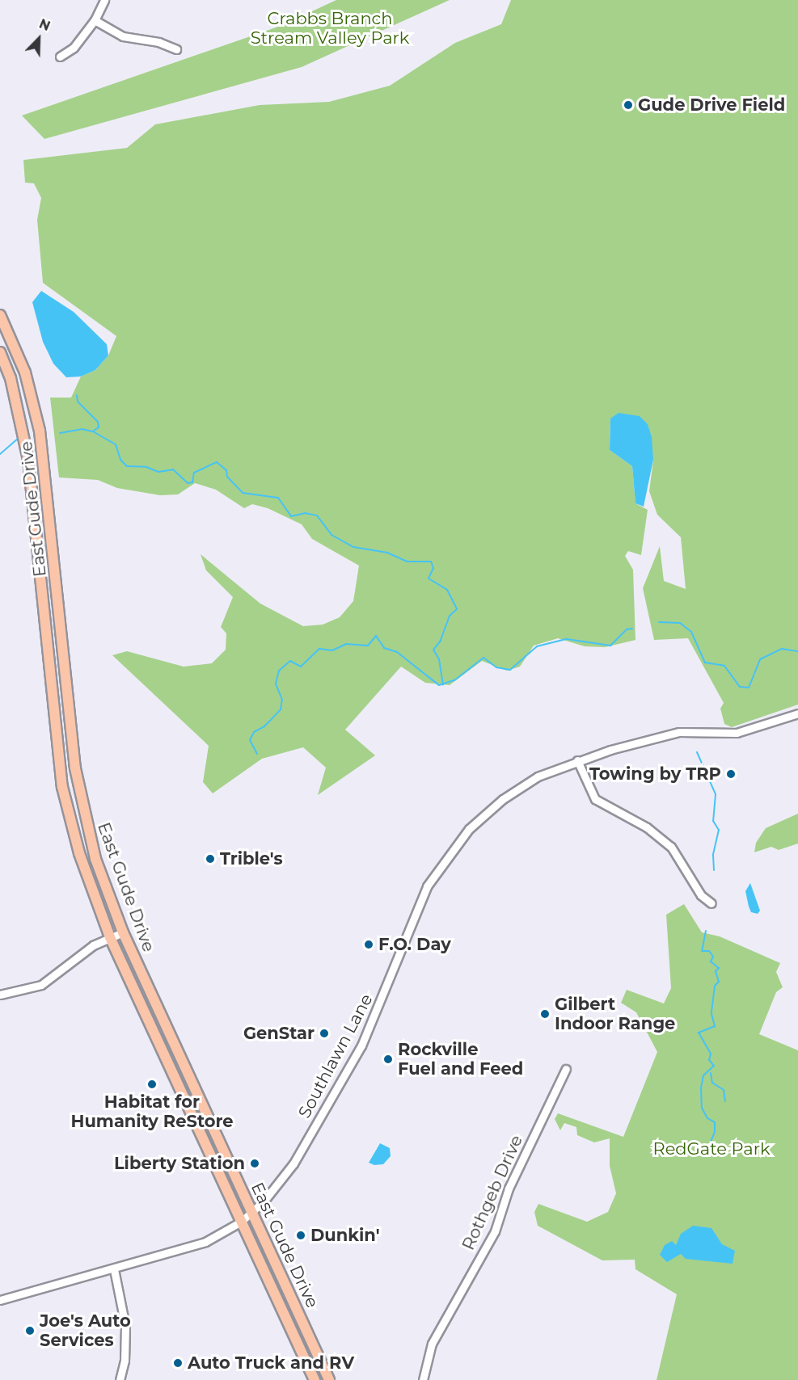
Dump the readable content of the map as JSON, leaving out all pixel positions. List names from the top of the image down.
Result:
{
  "streets": {
    "main road": ["East Gude Drive"],
    "street": ["Southlawn Lane", "Rothgeb Drive"]
  },
  "crossings": [
    ["East Gude Drive", "Southlawn Lane"]
  ],
  "parks": ["Crabbs Branch Stream Valley Park", "RedGate Park"],
  "places": [
    "Gude Drive Field",
    "Towing by TRP",
    "Trible's",
    "F.O. Day",
    "Gilbert Indoor Range",
    "GenStar",
    "Rockville Fuel and Feed",
    "Habitat for Humanity ReStore",
    "Liberty Station",
    "Dunkin'",
    "Joe's Auto Services",
    "Auto Truck and RV"
  ],
  "north": "top right"
}
